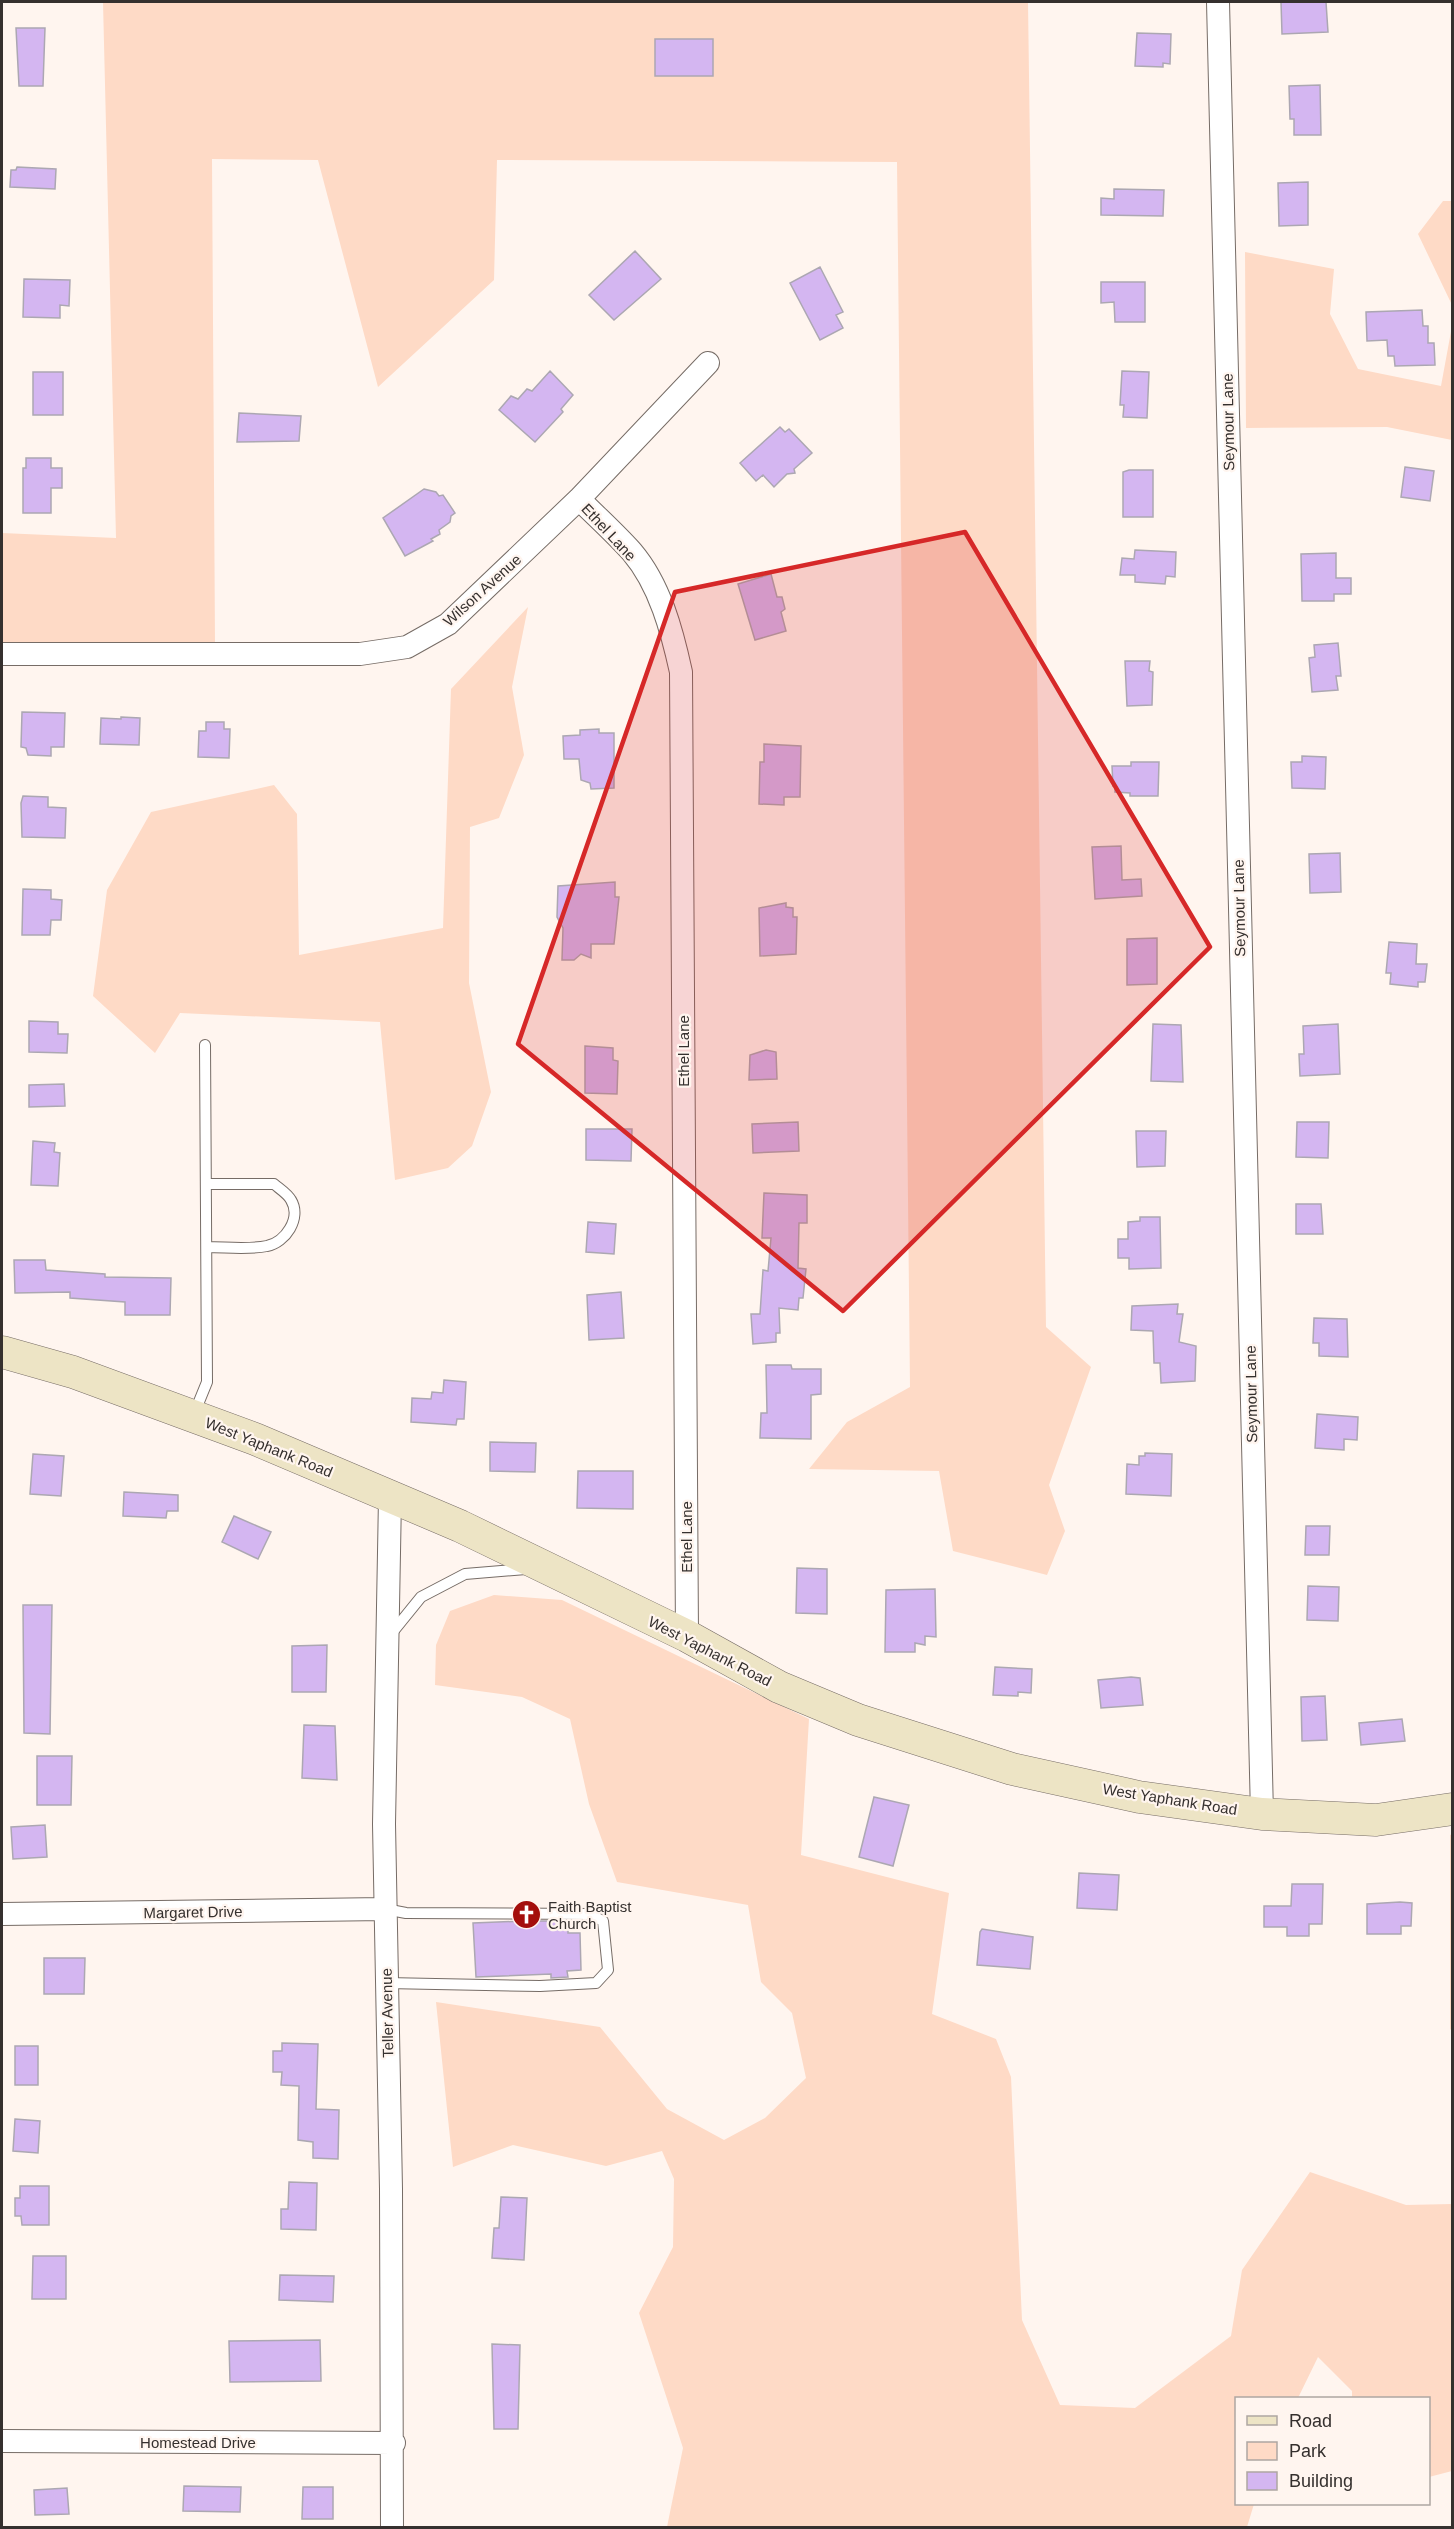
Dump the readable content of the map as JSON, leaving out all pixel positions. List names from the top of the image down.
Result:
{
  "streets": {
    "street": [
      "Seymour Lane",
      "Ethel Lane",
      "Wilson Avenue",
      "West Yaphank Road",
      "Margaret Drive",
      "Teller Avenue",
      "Homestead Drive"
    ]
  },
  "crossings": [
    ["Seymour Lane", "West Yaphank Road"],
    ["Ethel Lane", "Wilson Avenue"],
    ["Ethel Lane", "West Yaphank Road"],
    ["West Yaphank Road", "Teller Avenue"],
    ["Margaret Drive", "Teller Avenue"],
    ["Teller Avenue", "Homestead Drive"]
  ],
  "places": {
    "church": ["Faith Baptist Church"]
  },
  "legend": ["Road", "Park", "Building"]
}
